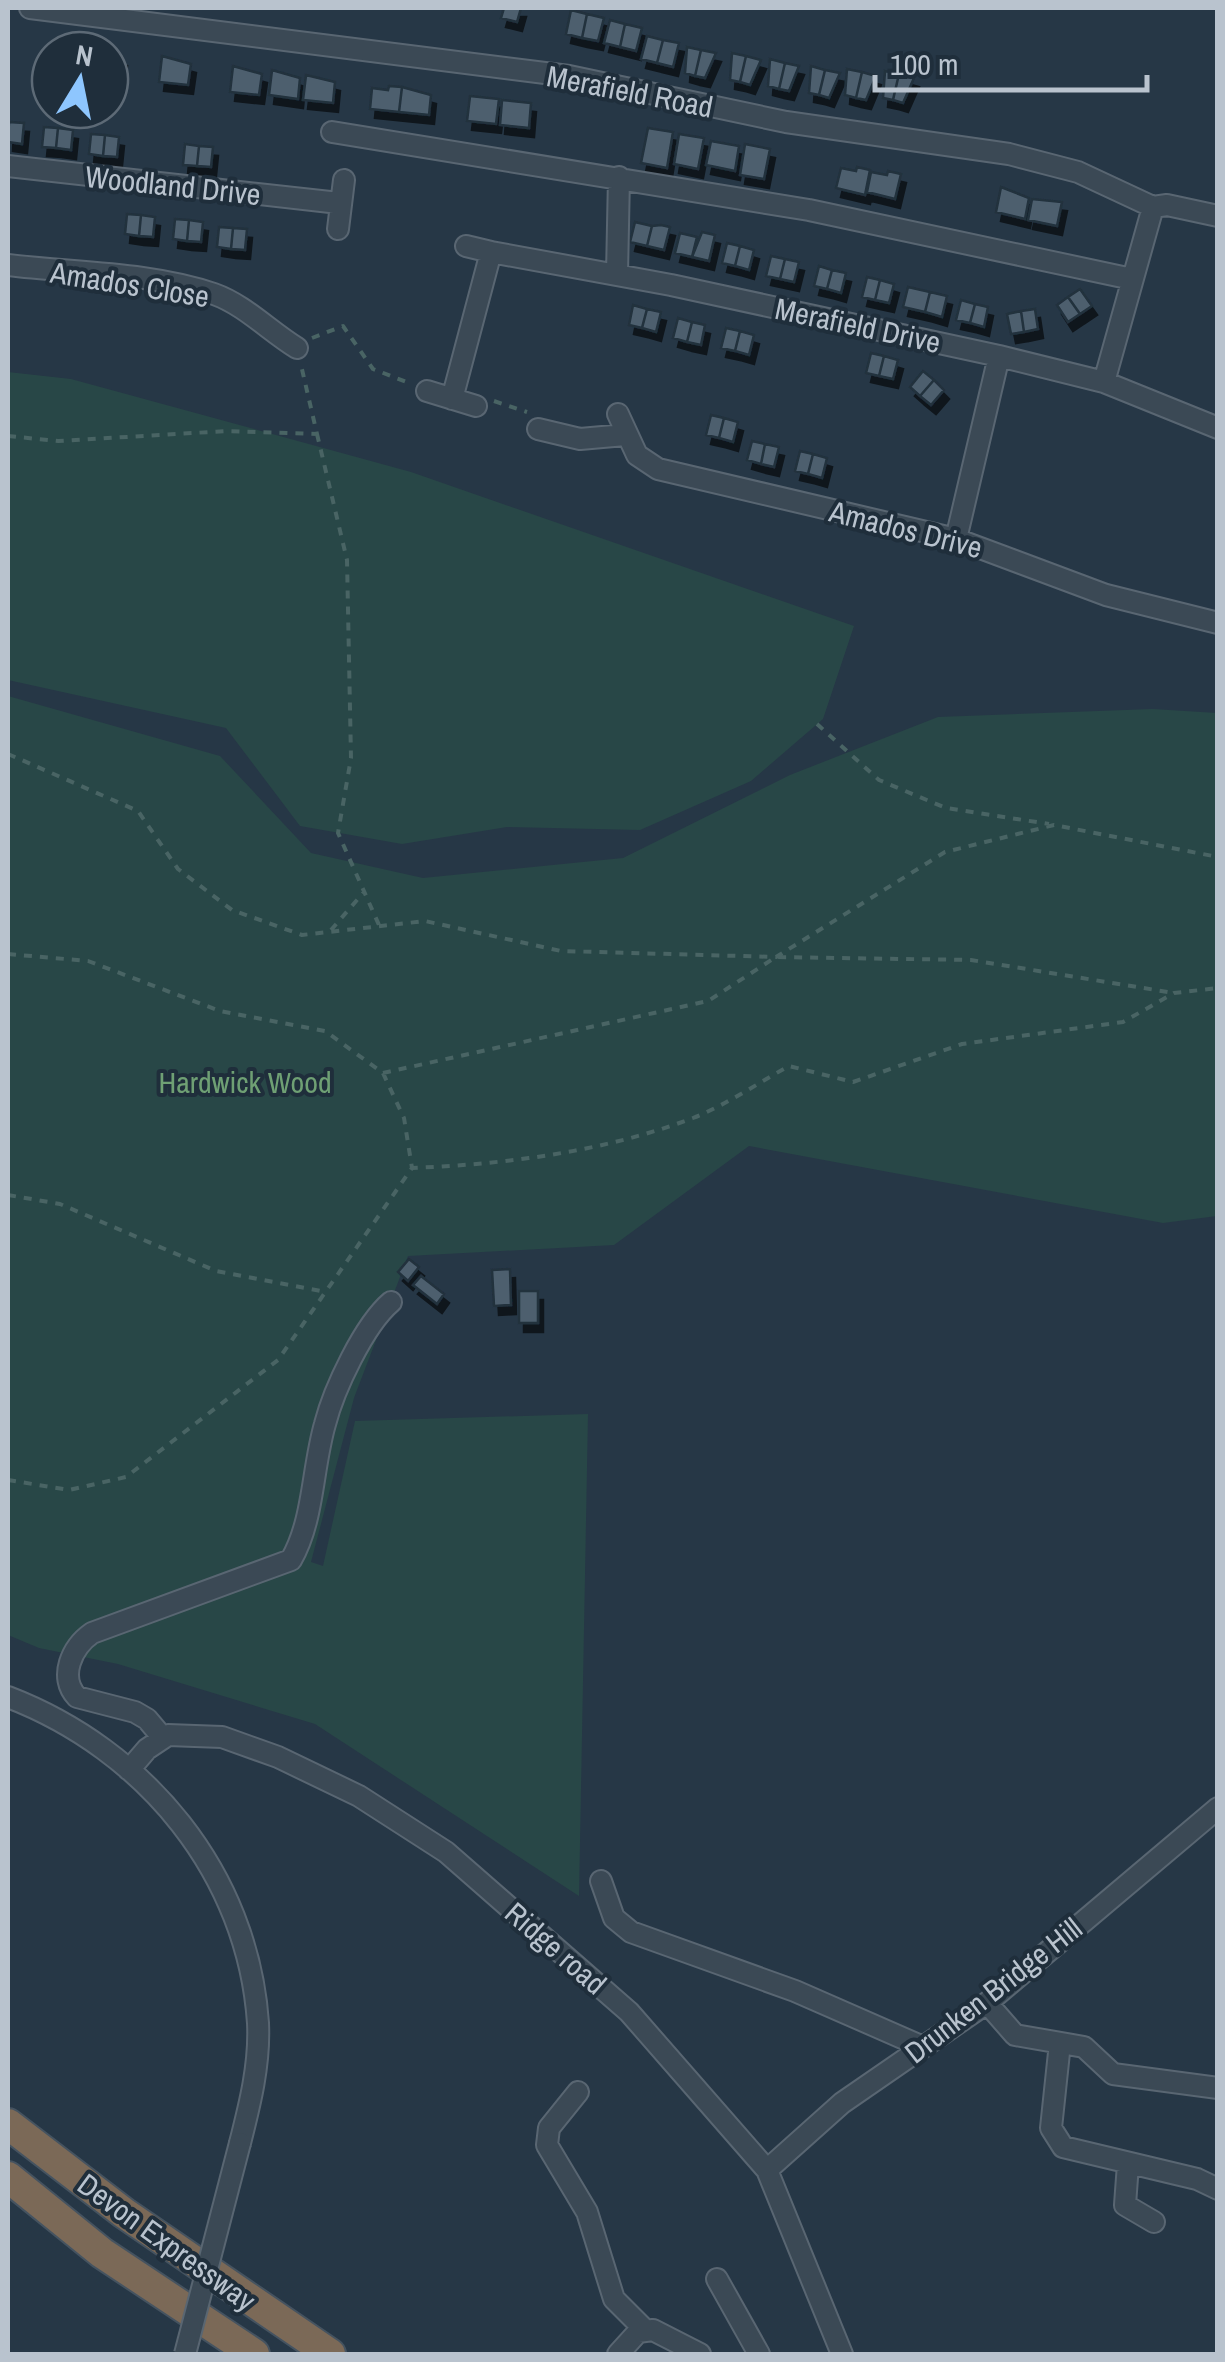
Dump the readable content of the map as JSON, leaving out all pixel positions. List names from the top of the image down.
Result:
{
  "streets": {
    "highway": ["Devon Expressway"],
    "street": [
      "Merafield Road",
      "Woodland Drive",
      "Amados Close",
      "Merafield Drive",
      "Amados Drive",
      "Ridge road",
      "Drunken Bridge Hill"
    ]
  },
  "crossings": [
    ["Ridge road", "Drunken Bridge Hill"]
  ],
  "parks": ["Hardwick Wood"],
  "scale_bar": "100 m",
  "north": "top"
}
